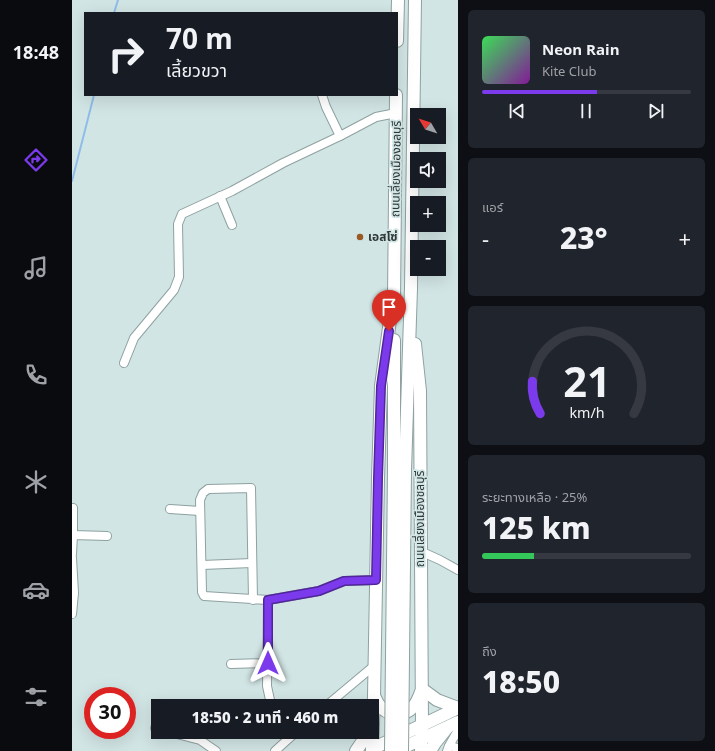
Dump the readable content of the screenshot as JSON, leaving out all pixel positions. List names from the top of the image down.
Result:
{
  "streets": {
    "highway": ["ถนนเลี่ยงเมืองชลบุรี"]
  },
  "places": ["เอสโซ่"],
  "north": "top left",
  "page": {
    "tabs": "18:48",
    "turn": ["70 m", "เลี้ยวขวา"],
    "song": ["Neon Rain", "Kite Club"],
    "map_buttons": ["+", "−"],
    "tile": [
      "แอร์",
      ["ระยะทางเหลือ · 25%", "125 km"],
      ["ถึง", "18:50"]
    ],
    "heat": ["−", "23°", "+"],
    "limit": "30",
    "trip": "18:50 · 2 นาที · 460 m",
    "gauge": ["21", "km/h"]
  }
}
